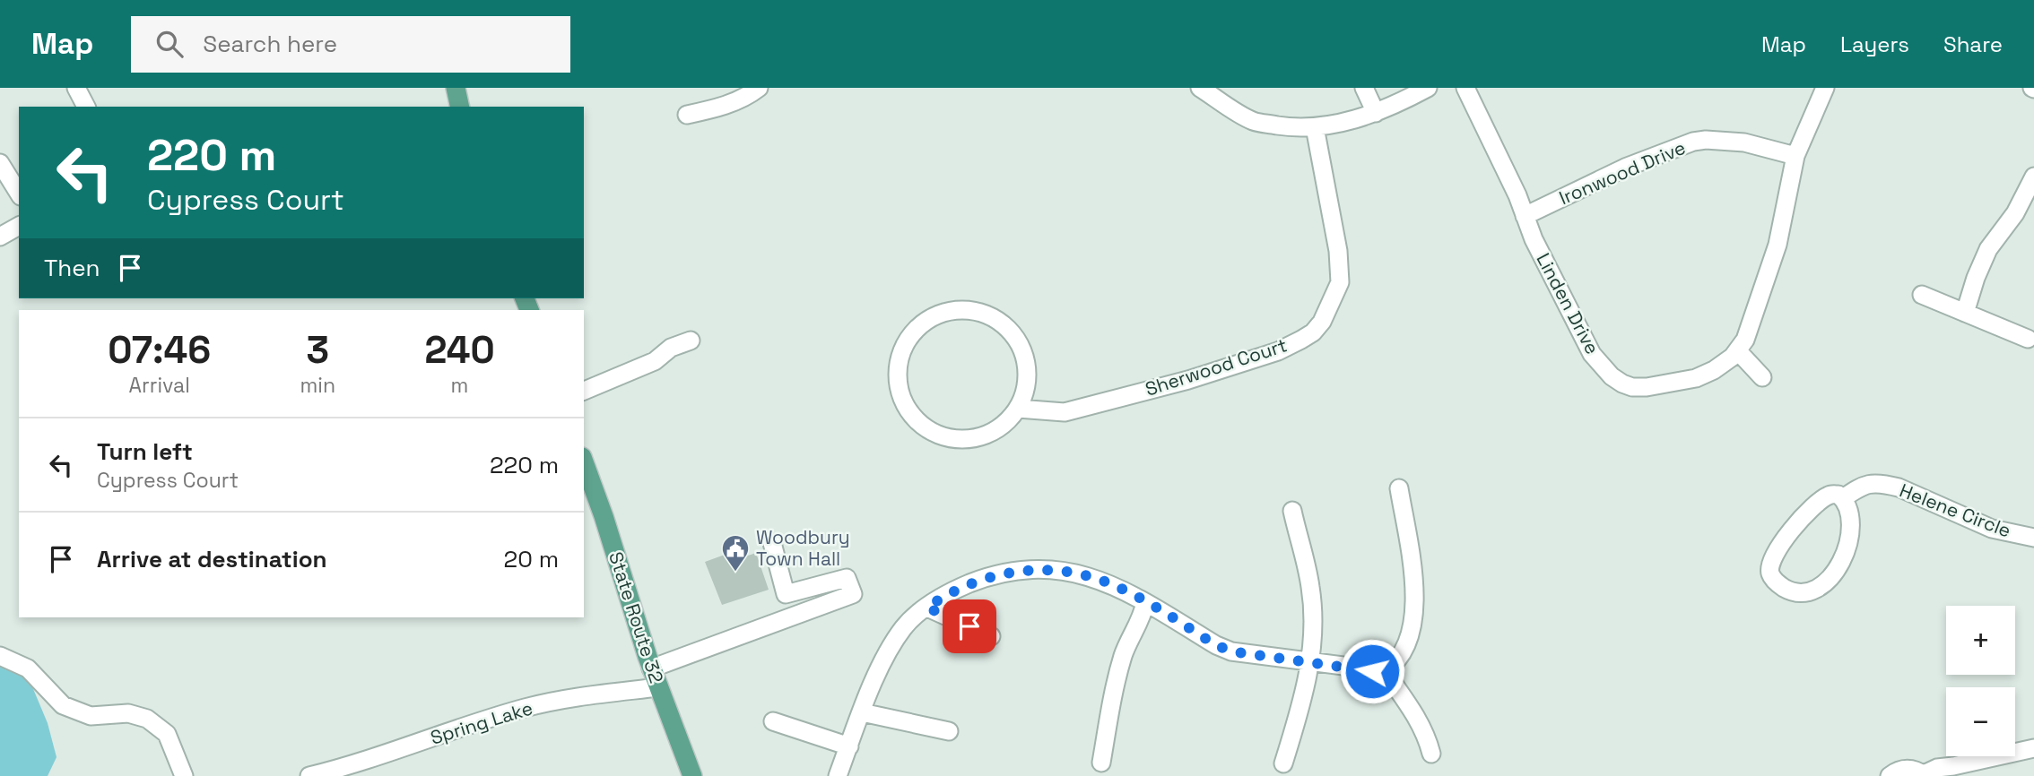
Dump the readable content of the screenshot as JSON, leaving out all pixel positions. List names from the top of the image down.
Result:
{
  "streets": {
    "main road": ["State Route 32"],
    "street": [
      "Ironwood Drive",
      "Linden Drive",
      "Sherwood Court",
      "Helene Circle",
      "Spring Lake"
    ]
  },
  "crossings": [
    ["Ironwood Drive", "Linden Drive"],
    ["State Route 32", "Spring Lake"]
  ],
  "places": {
    "public building": ["Woodbury Town Hall"]
  },
  "page": {
    "header": "Map",
    "search": "Search here",
    "nav": ["Map", "Layers", "Share"],
    "turn": ["220 m", "Cypress Court"],
    "then": "Then",
    "eta": [
      "07:46",
      "Arrival",
      "3",
      "min",
      "240",
      "m"
    ],
    "list": [
      {
        "name": "Turn left",
        "note": "Cypress Court",
        "value": "220 m"
      },
      {
        "name": "Arrive at destination",
        "value": "20 m"
      }
    ],
    "map_buttons": ["+", "−"]
  }
}
